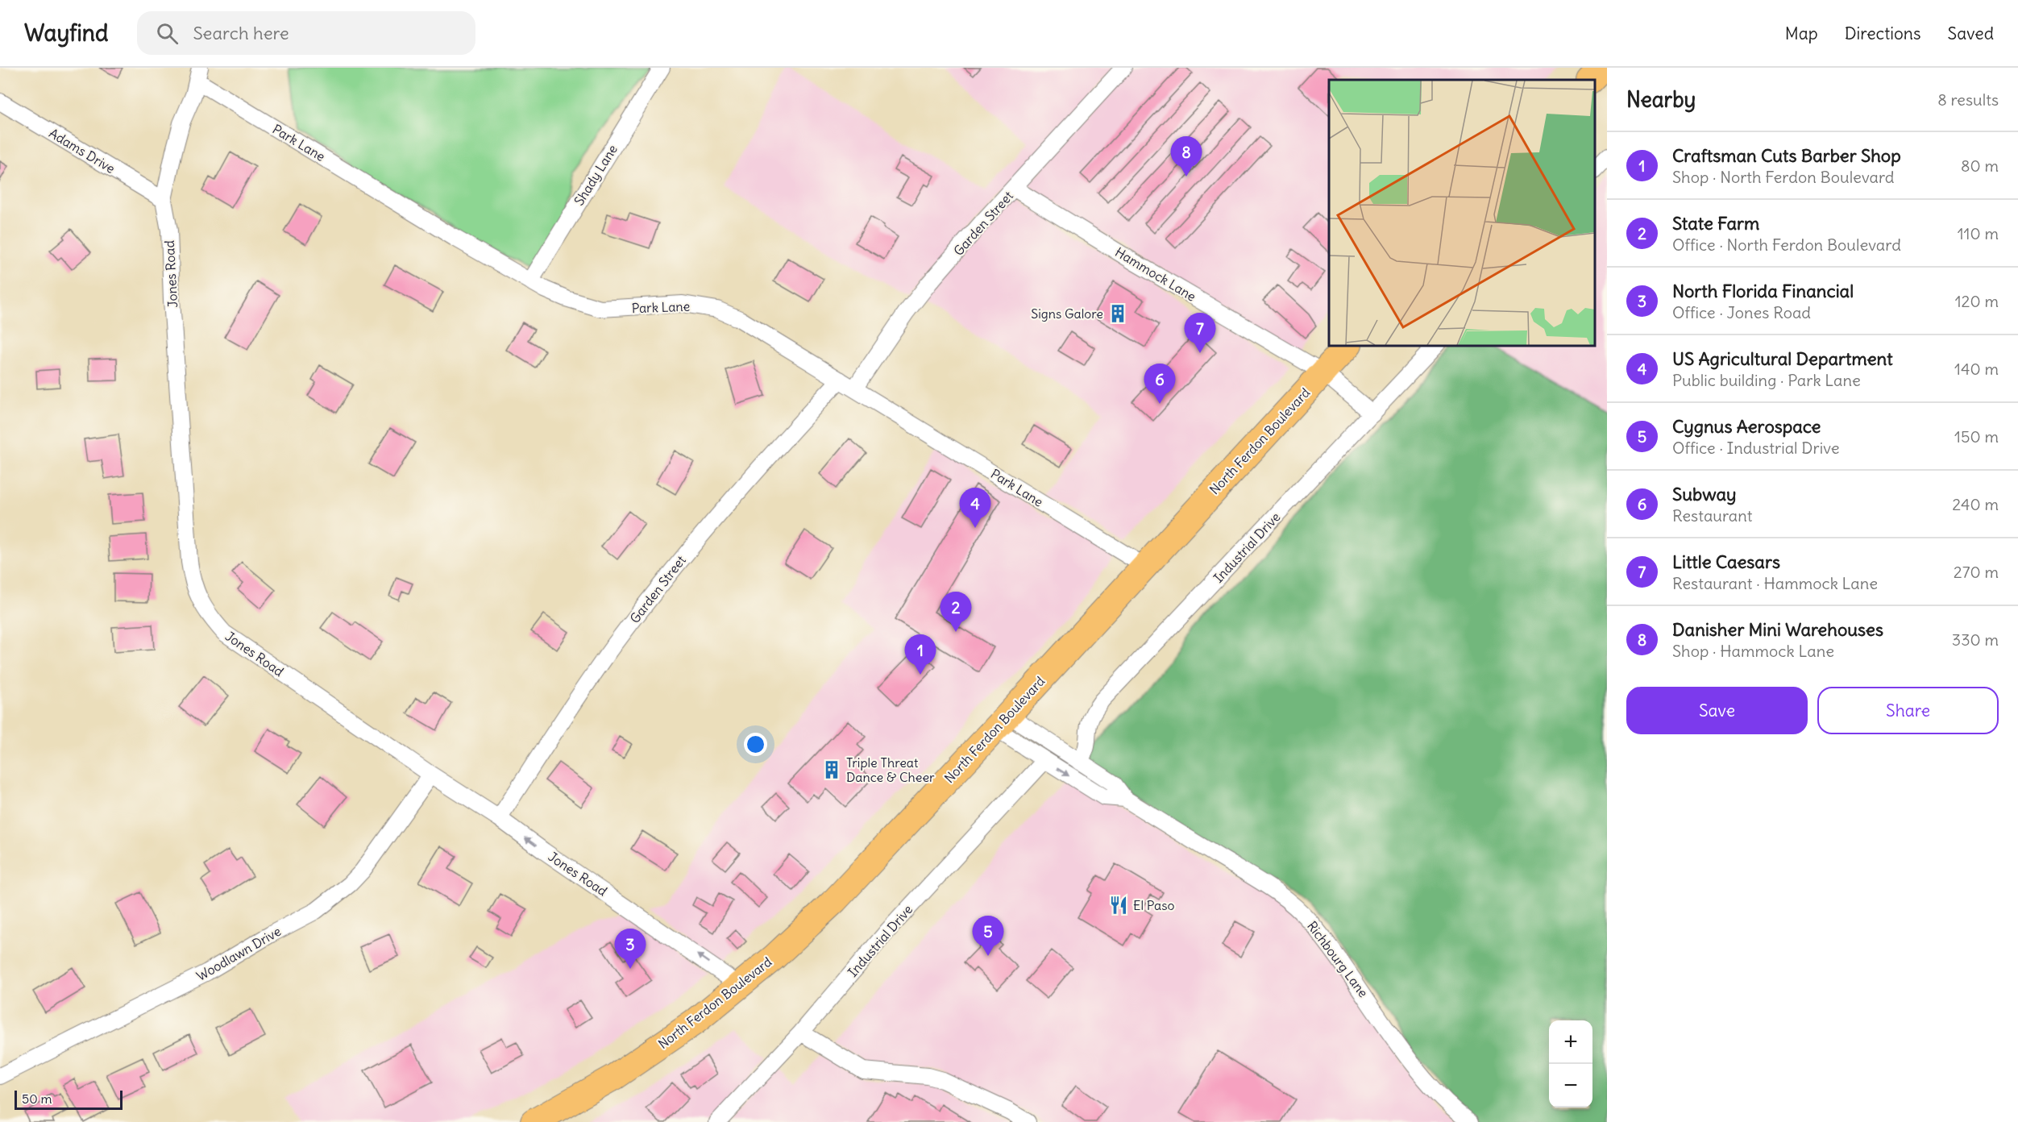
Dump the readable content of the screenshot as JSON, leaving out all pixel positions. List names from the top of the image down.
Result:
{
  "streets": {
    "main road": ["North Ferdon Boulevard"],
    "street": [
      "Park Lane",
      "Adams Drive",
      "Shady Lane",
      "Garden Street",
      "Jones Road",
      "Hammock Lane",
      "Industrial Drive",
      "Woodlawn Drive",
      "Richbourg Lane"
    ]
  },
  "crossings": [
    ["Park Lane", "Shady Lane"],
    ["Park Lane", "Garden Street"],
    ["Park Lane", "Jones Road"],
    ["Park Lane", "North Ferdon Boulevard"],
    ["Adams Drive", "Jones Road"],
    ["Garden Street", "Jones Road"],
    ["Garden Street", "Hammock Lane"],
    ["Jones Road", "North Ferdon Boulevard"],
    ["Jones Road", "Woodlawn Drive"],
    ["Hammock Lane", "North Ferdon Boulevard"],
    ["Hammock Lane", "Industrial Drive"],
    ["North Ferdon Boulevard", "Richbourg Lane"],
    ["Industrial Drive", "Richbourg Lane"]
  ],
  "places": {
    "building": ["Signs Galore", "Triple Threat Dance & Cheer"],
    "restaurant": ["El Paso"]
  },
  "scale_bar": "50 m",
  "page": {
    "header": "Wayfind",
    "search": "Search here",
    "nav": ["Map", "Directions", "Saved"],
    "heading": ["Nearby", "8 results"],
    "list": [
      {
        "mark": "1",
        "name": "Craftsman Cuts Barber Shop",
        "note": "Shop · North Ferdon Boulevard",
        "value": "80 m"
      },
      {
        "mark": "2",
        "name": "State Farm",
        "note": "Office · North Ferdon Boulevard",
        "value": "110 m"
      },
      {
        "mark": "3",
        "name": "North Florida Financial",
        "note": "Office · Jones Road",
        "value": "120 m"
      },
      {
        "mark": "4",
        "name": "US Agricultural Department",
        "note": "Public building · Park Lane",
        "value": "140 m"
      },
      {
        "mark": "5",
        "name": "Cygnus Aerospace",
        "note": "Office · Industrial Drive",
        "value": "150 m"
      },
      {
        "mark": "6",
        "name": "Subway",
        "note": "Restaurant",
        "value": "240 m"
      },
      {
        "mark": "7",
        "name": "Little Caesars",
        "note": "Restaurant · Hammock Lane",
        "value": "270 m"
      },
      {
        "mark": "8",
        "name": "Danisher Mini Warehouses",
        "note": "Shop · Hammock Lane",
        "value": "330 m"
      }
    ],
    "pins": [
      "8",
      "7",
      "6",
      "4",
      "2",
      "1",
      "5",
      "3"
    ],
    "buttons": ["Save", "Share"],
    "map_buttons": ["+", "−"],
    "scale": "50 m"
  }
}
